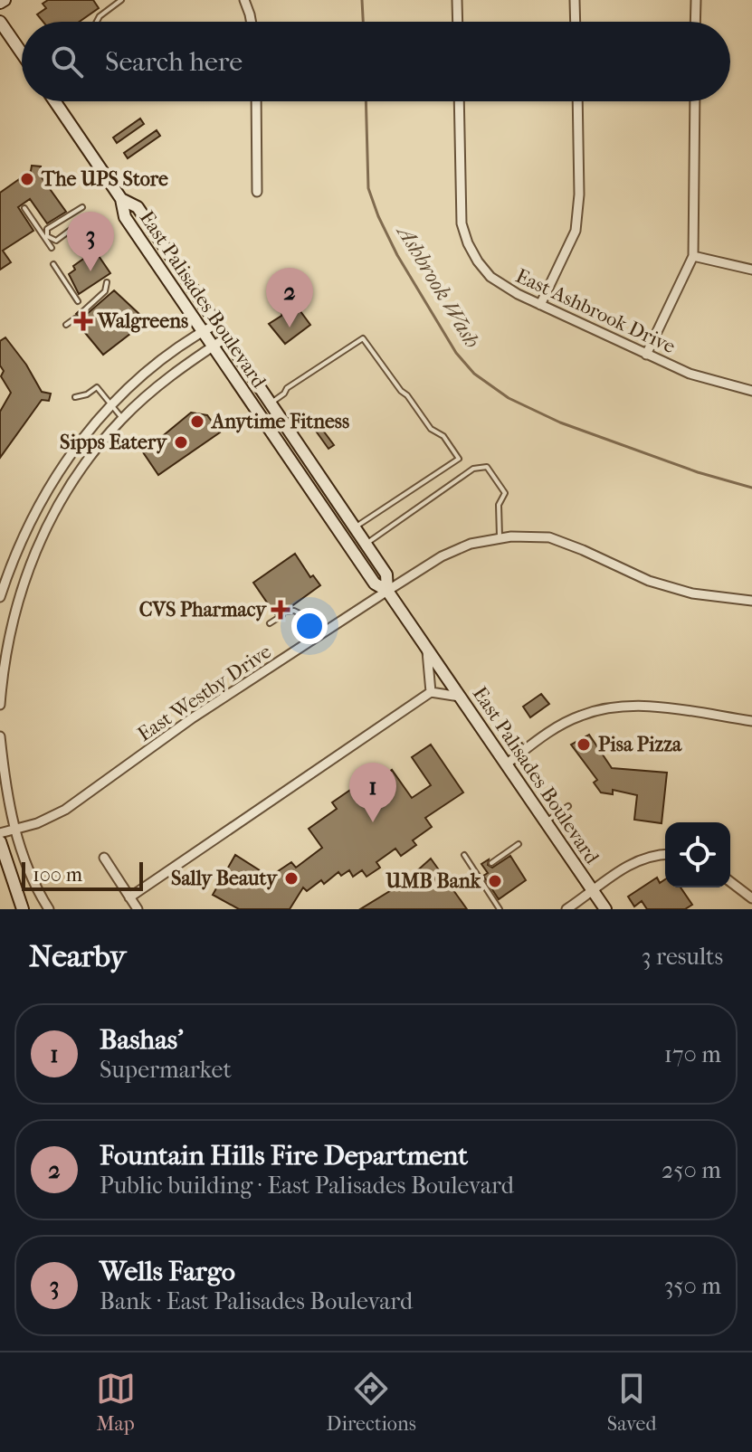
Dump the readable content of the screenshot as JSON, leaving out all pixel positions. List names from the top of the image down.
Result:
{
  "streets": {
    "street": ["East Palisades Boulevard", "East Ashbrook Drive", "East Westby Drive"]
  },
  "crossings": [
    ["East Palisades Boulevard", "East Westby Drive"]
  ],
  "water": ["Ashbrook Wash"],
  "places": {
    "other": [
      "The UPS Store",
      "Anytime Fitness",
      "Sipps Eatery",
      "Pisa Pizza",
      "Sally Beauty",
      "UMB Bank"
    ],
    "health": ["Walgreens", "CVS Pharmacy"]
  },
  "scale_bar": "100 m",
  "page": {
    "search": "Search here",
    "pins": ["3", "2", "1"],
    "scale": "100 m",
    "heading": ["Nearby", "3 results"],
    "list": [
      {
        "mark": "1",
        "name": "Bashas'",
        "note": "Supermarket",
        "value": "170 m"
      },
      {
        "mark": "2",
        "name": "Fountain Hills Fire Department",
        "note": "Public building · East Palisades Boulevard",
        "value": "250 m"
      },
      {
        "mark": "3",
        "name": "Wells Fargo",
        "note": "Bank · East Palisades Boulevard",
        "value": "350 m"
      }
    ],
    "nav": ["Map", "Directions", "Saved"]
  }
}
